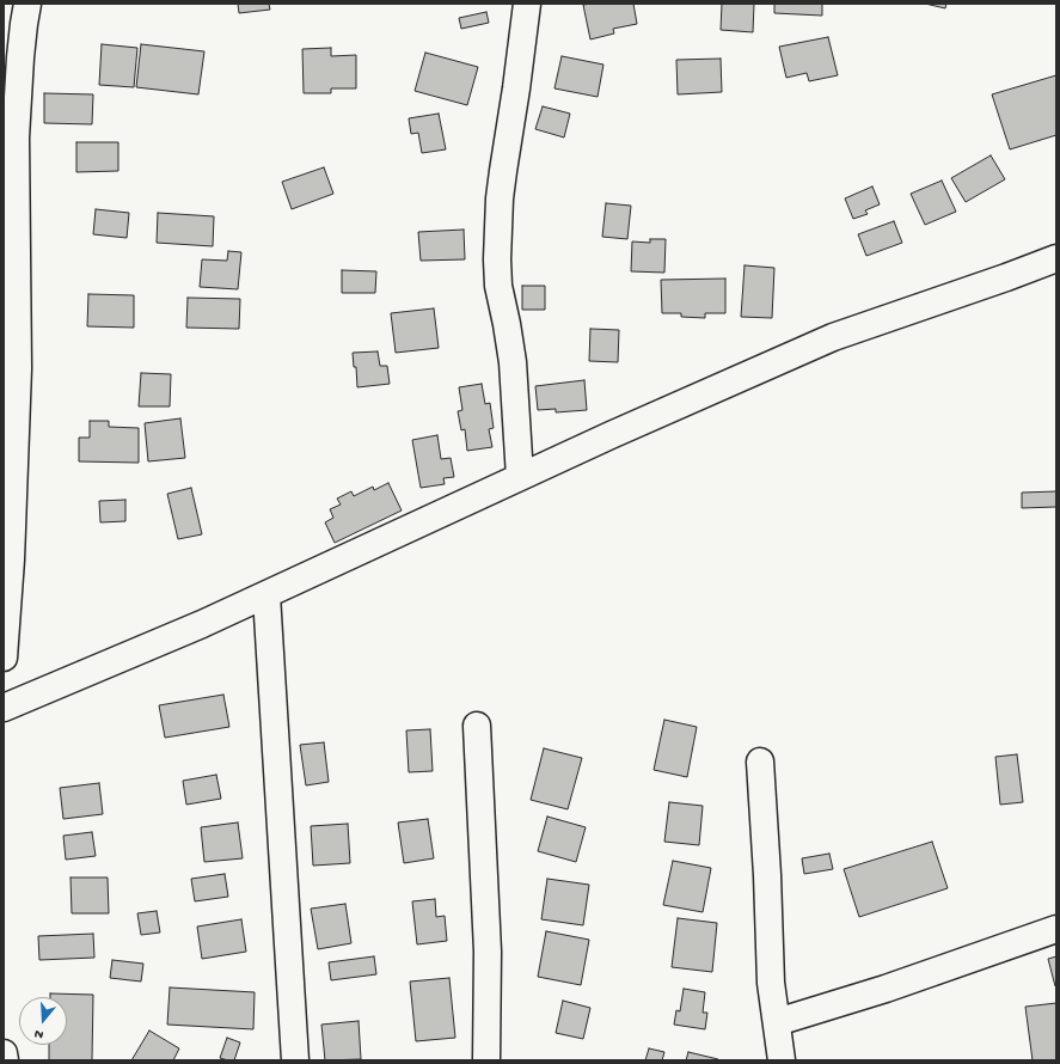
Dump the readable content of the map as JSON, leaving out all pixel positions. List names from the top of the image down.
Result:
{
  "north": "bottom"
}
